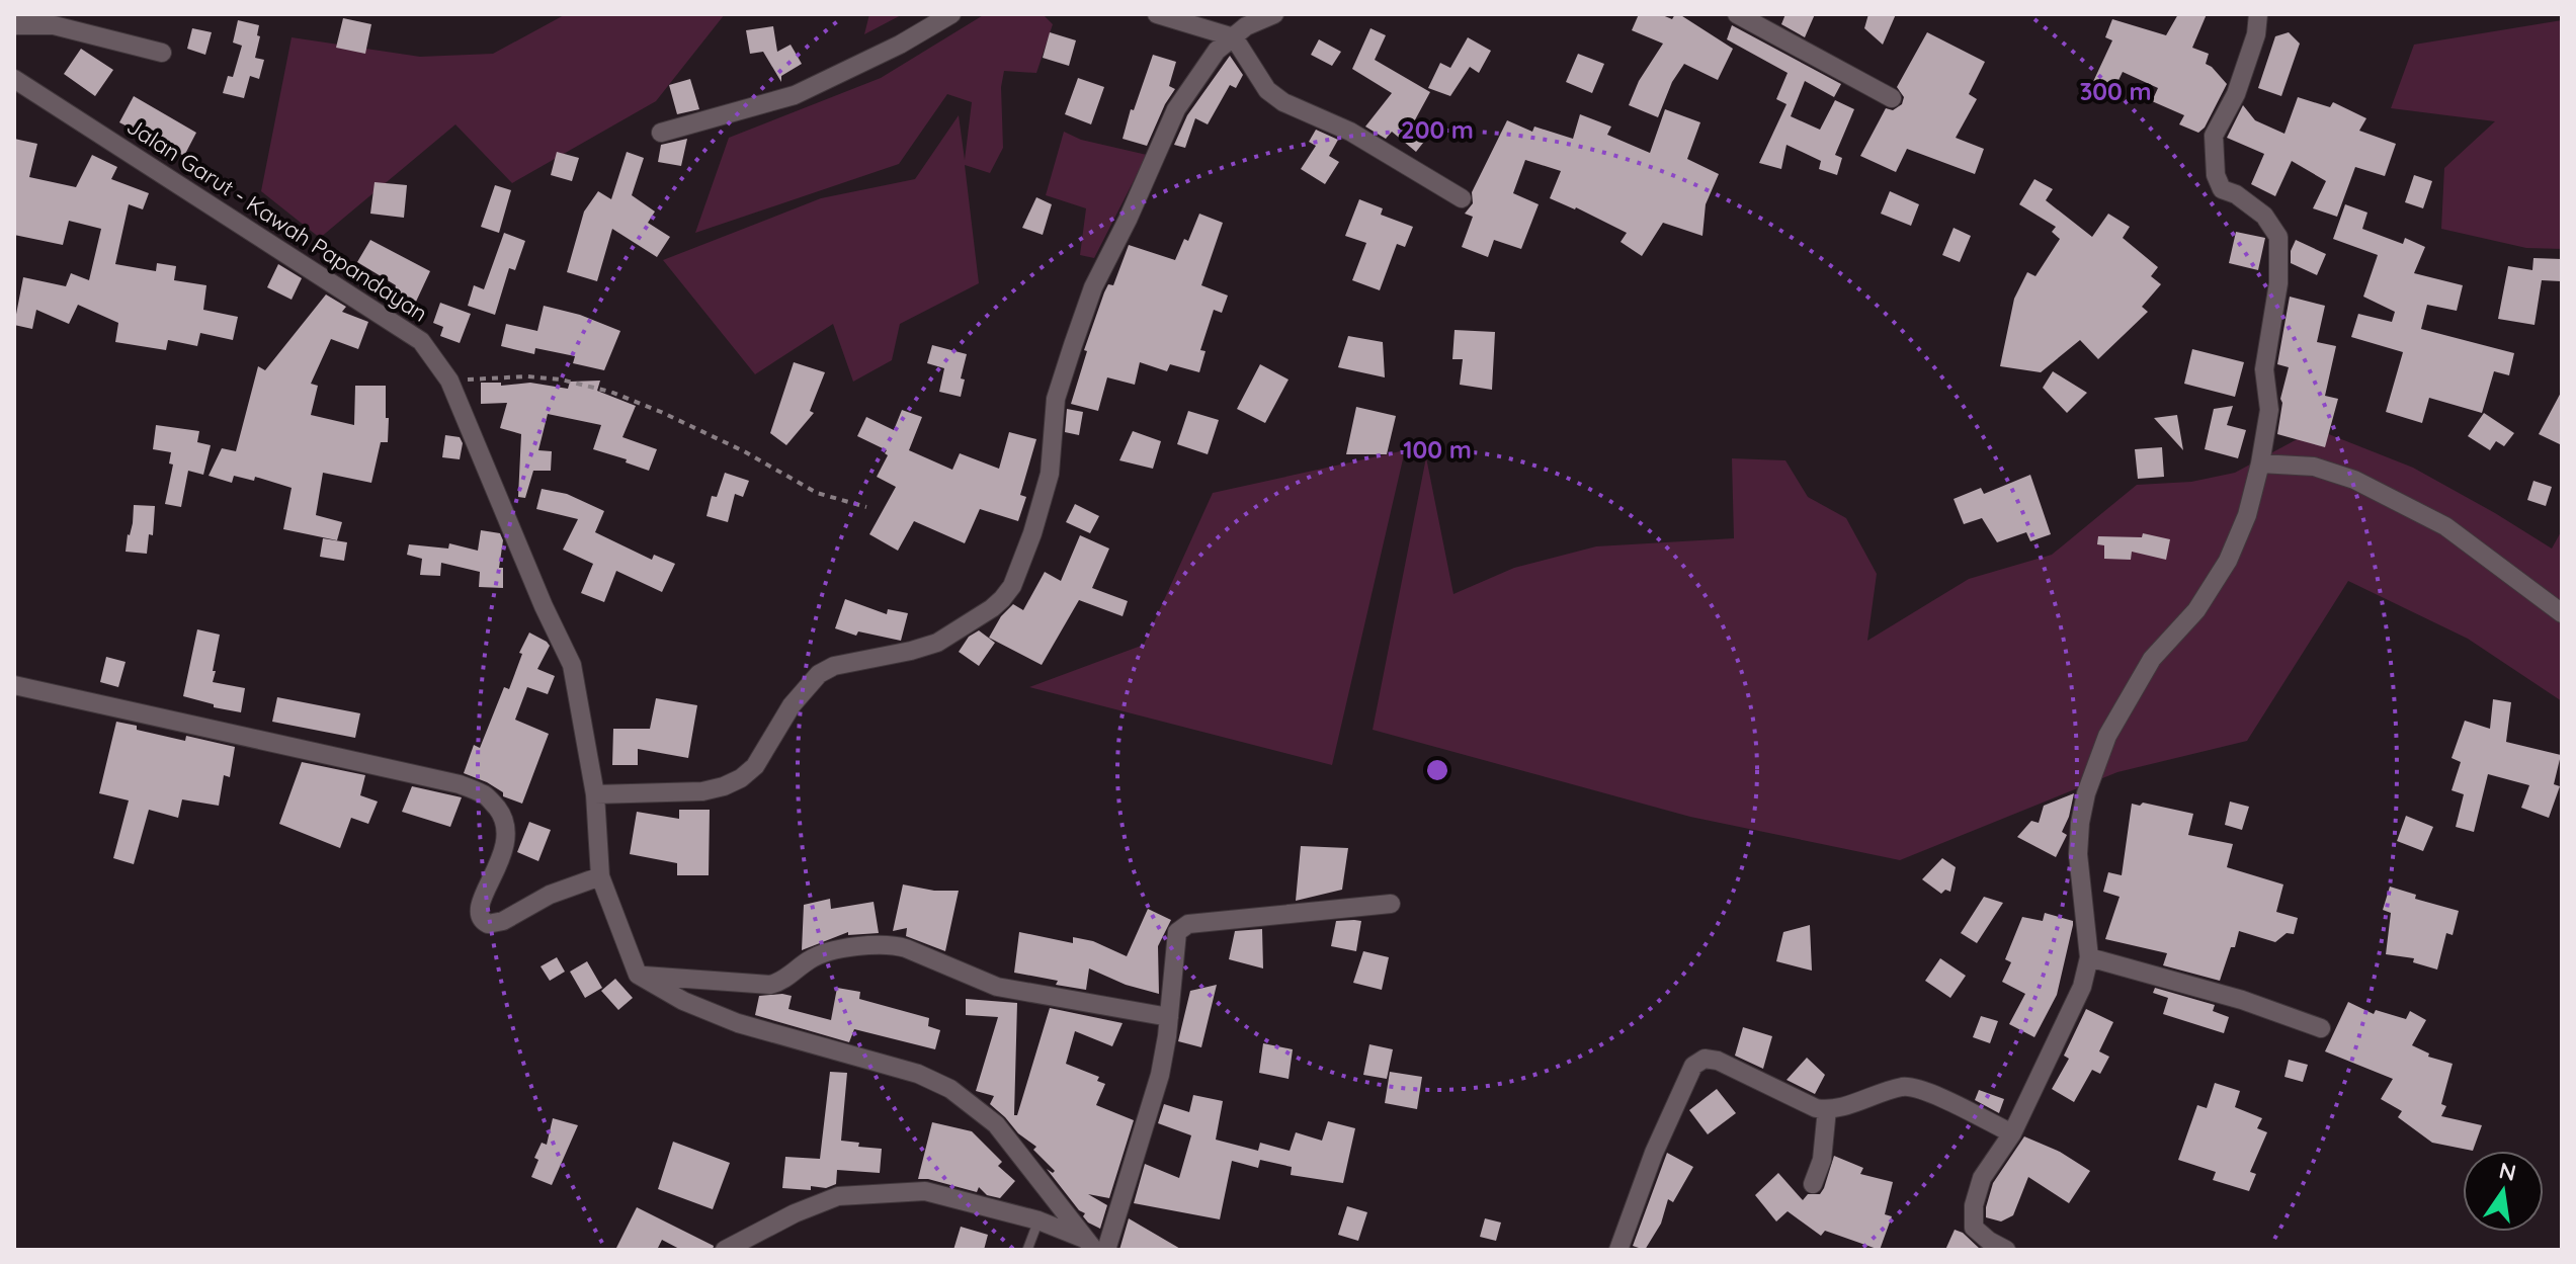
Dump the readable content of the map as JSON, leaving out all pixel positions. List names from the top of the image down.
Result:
{
  "streets": {
    "street": ["Jalan Garut - Kawah Papandayan"]
  },
  "north": "top",
  "rings": ["300 m", "200 m", "100 m"]
}
